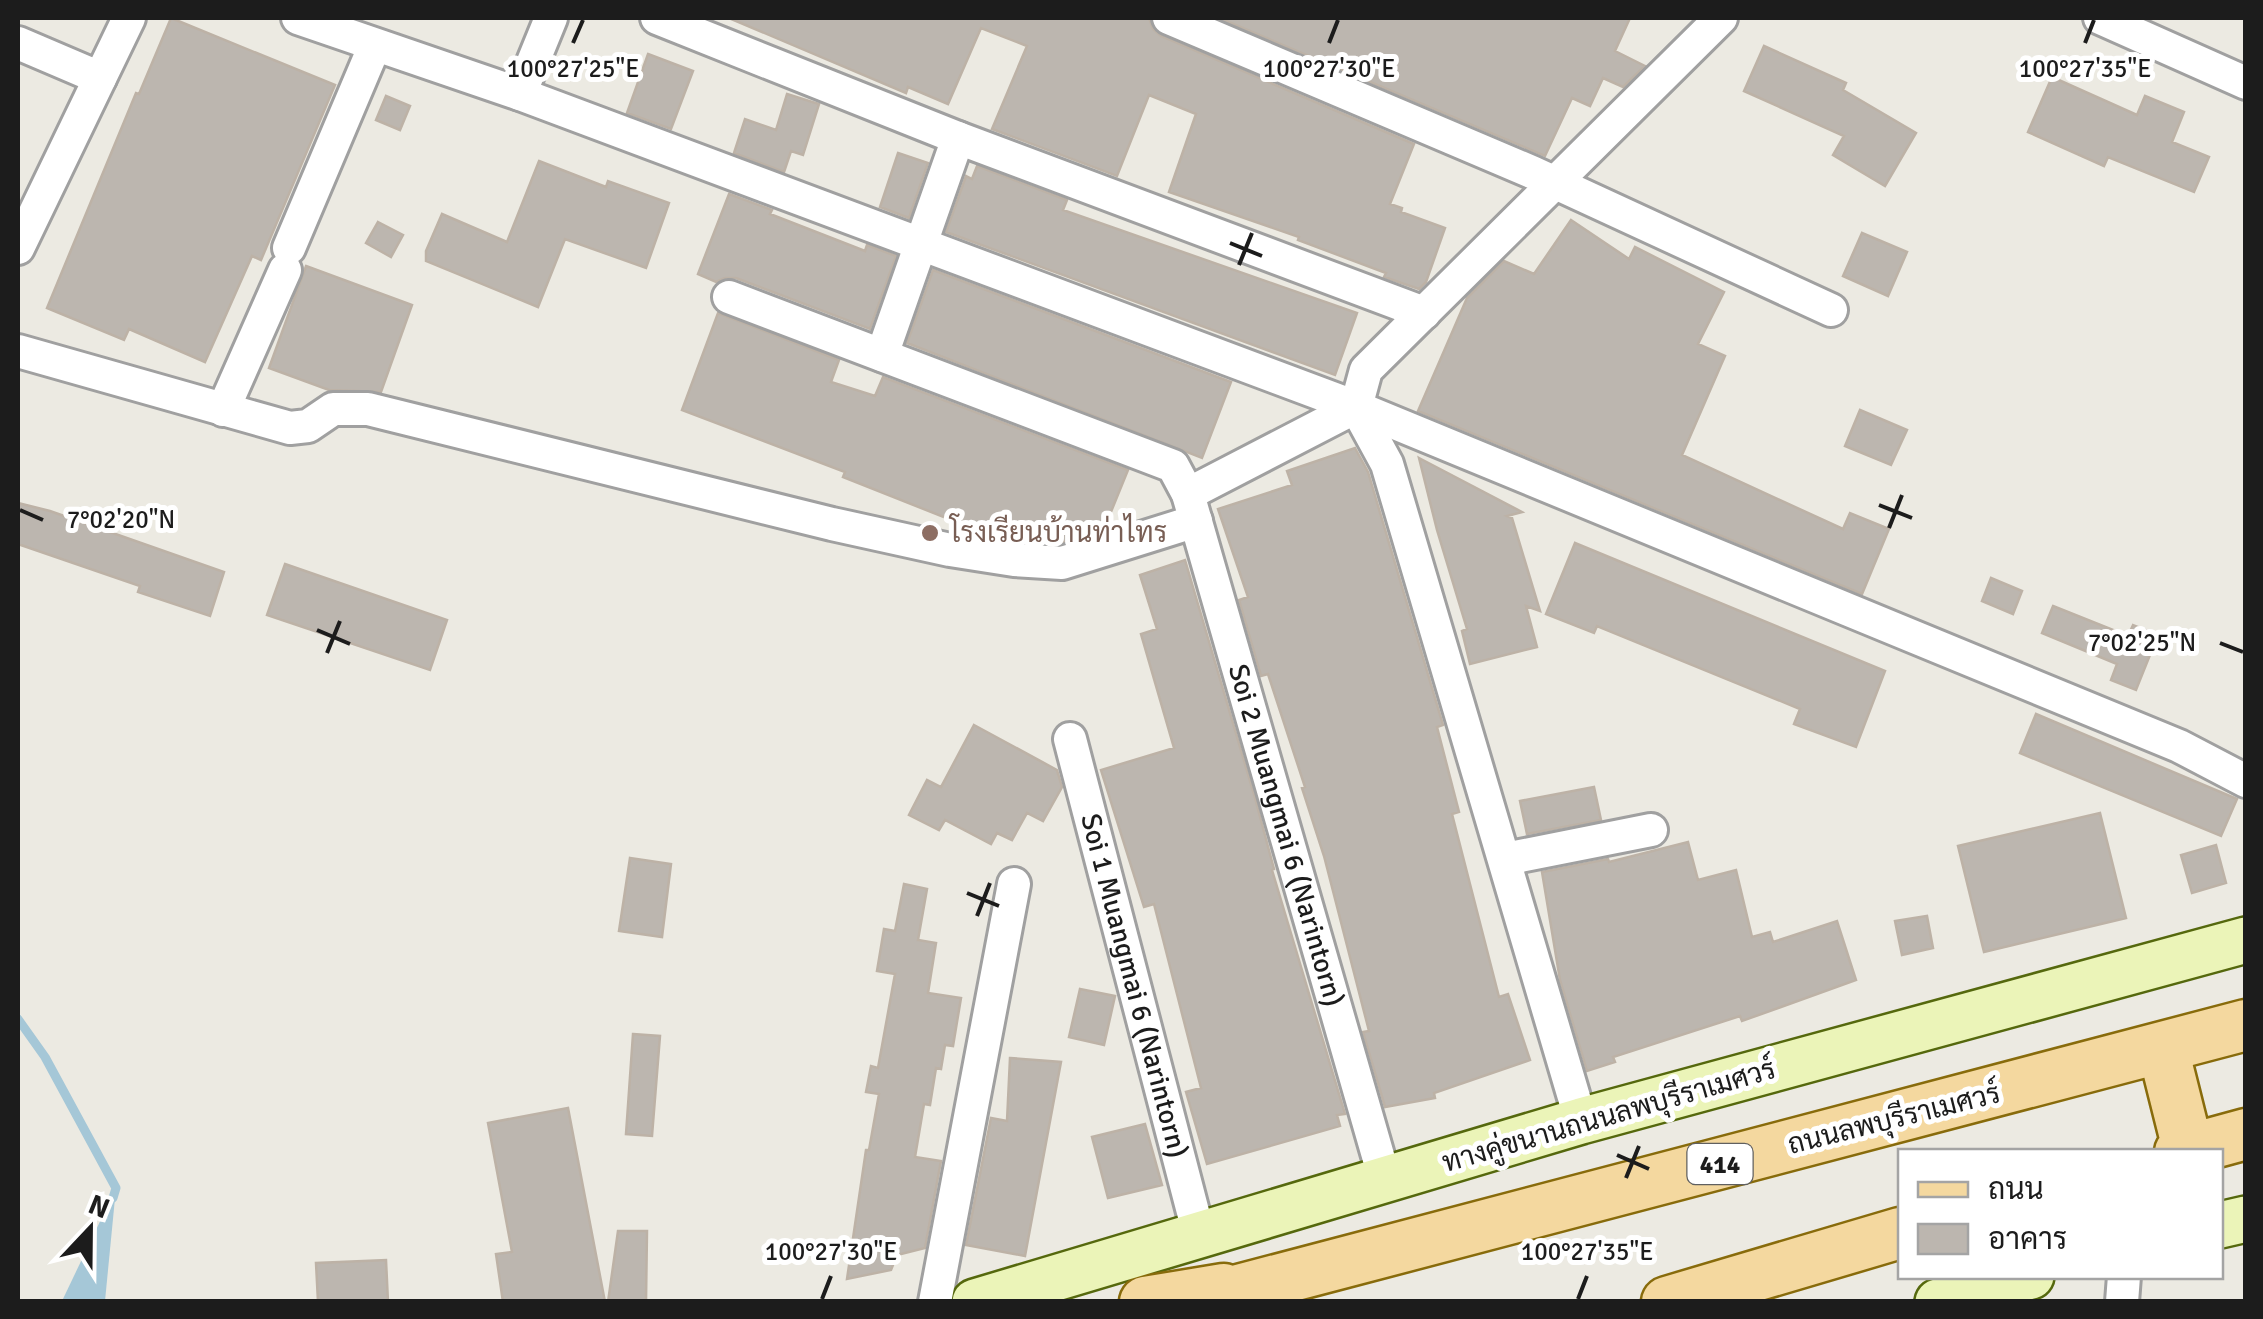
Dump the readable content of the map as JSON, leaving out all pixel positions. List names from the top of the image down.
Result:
{
  "streets": {
    "main road": ["ทางคู่ขนานถนนลพบุรีราเมศวร์", "ถนนลพบุรีราเมศวร์", "414"],
    "street": ["Soi 2 Muangmai 6 (Narintorn)", "Soi 1 Muangmai 6 (Narintorn)"]
  },
  "crossings": [
    ["Soi 2 Muangmai 6 (Narintorn)", "ทางคู่ขนานถนนลพบุรีราเมศวร์"],
    ["Soi 1 Muangmai 6 (Narintorn)", "ทางคู่ขนานถนนลพบุรีราเมศวร์"]
  ],
  "places": ["โรงเรียนบ้านท่าไทร"],
  "legend": ["ถนน", "อาคาร"],
  "north": "top",
  "coordinates": [
    "100°27'35\"E",
    "100°27'25\"E",
    "100°27'30\"E",
    "7°02'20\"N",
    "7°02'25\"N"
  ]
}
